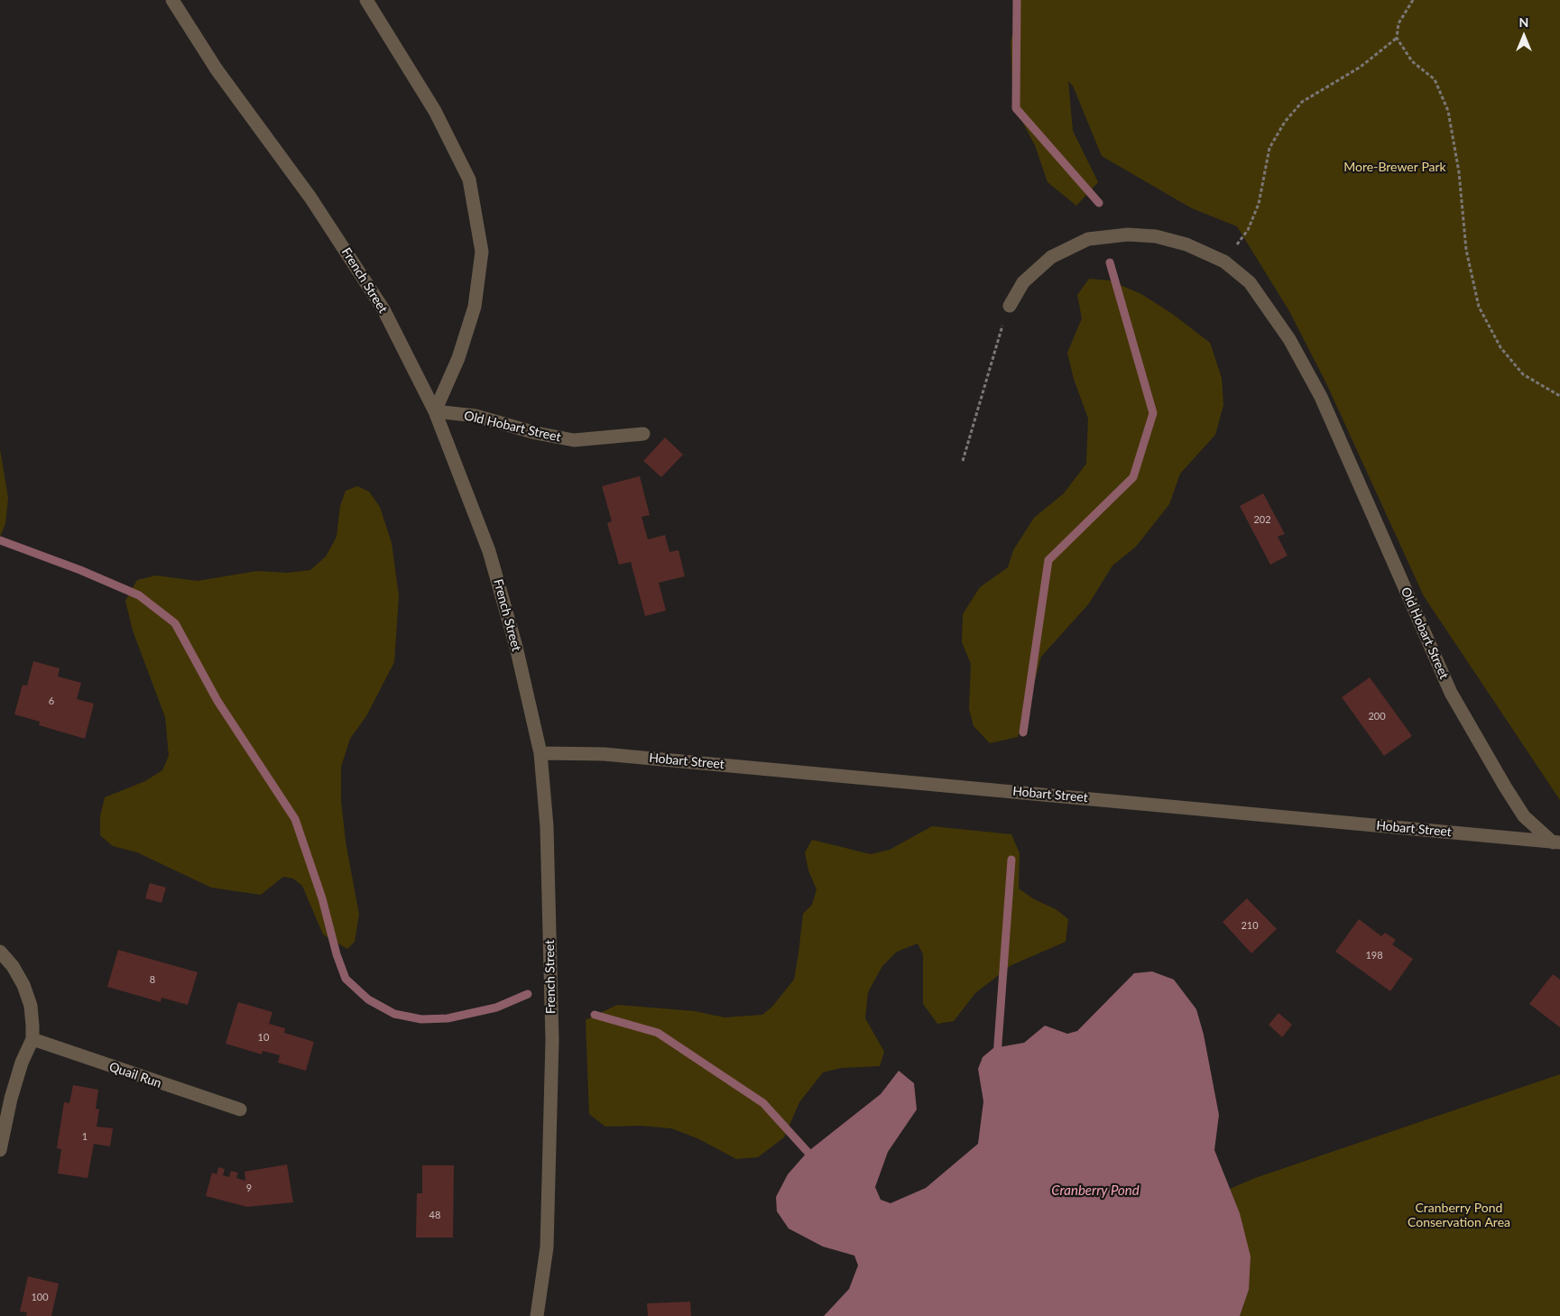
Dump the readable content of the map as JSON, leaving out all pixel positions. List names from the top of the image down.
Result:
{
  "streets": {
    "street": [
      "French Street",
      "Old Hobart Street",
      "Hobart Street",
      "Quail Run"
    ]
  },
  "crossings": [
    ["French Street", "Old Hobart Street"],
    ["French Street", "Hobart Street"],
    ["Old Hobart Street", "Hobart Street"]
  ],
  "water": ["Cranberry Pond"],
  "parks": ["More-Brewer Park", "Cranberry Pond Conservation Area"],
  "house_numbers": [
    "202",
    "6",
    "200",
    "210",
    "198",
    "8",
    "10",
    "1",
    "9",
    "48",
    "100"
  ],
  "north": "top"
}
